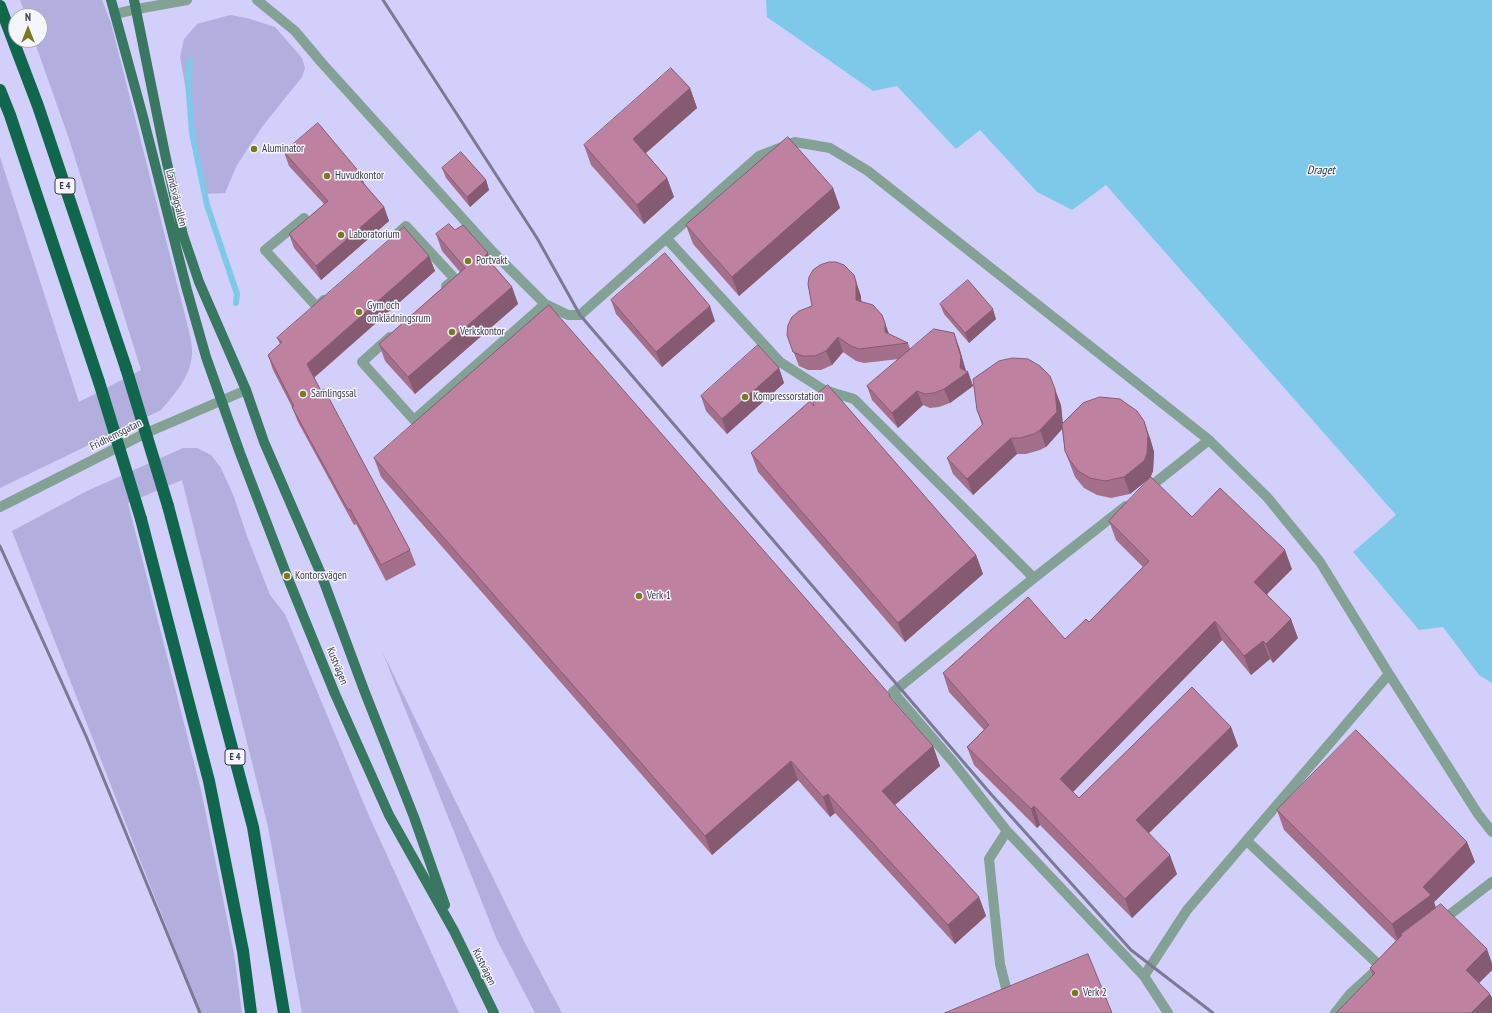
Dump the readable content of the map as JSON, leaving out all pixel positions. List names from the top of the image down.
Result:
{
  "streets": {
    "highway": ["E 4"],
    "main road": ["Landsvägsallén", "Kustvägen"],
    "street": ["Fridhemsgatan"]
  },
  "crossings": [
    ["Landsvägsallén", "Fridhemsgatan"],
    ["Landsvägsallén", "Kustvägen"],
    ["Fridhemsgatan", "Kustvägen"]
  ],
  "water": ["Draget"],
  "places": [
    "Aluminator",
    "Huvudkontor",
    "Laboratorium",
    "Portvakt",
    "Gym och omklädningsrum",
    "Verkskontor",
    "Samlingssal",
    "Kompressorstation",
    "Kontorsvägen",
    "Verk 1",
    "Verk 2"
  ],
  "north": "top"
}
